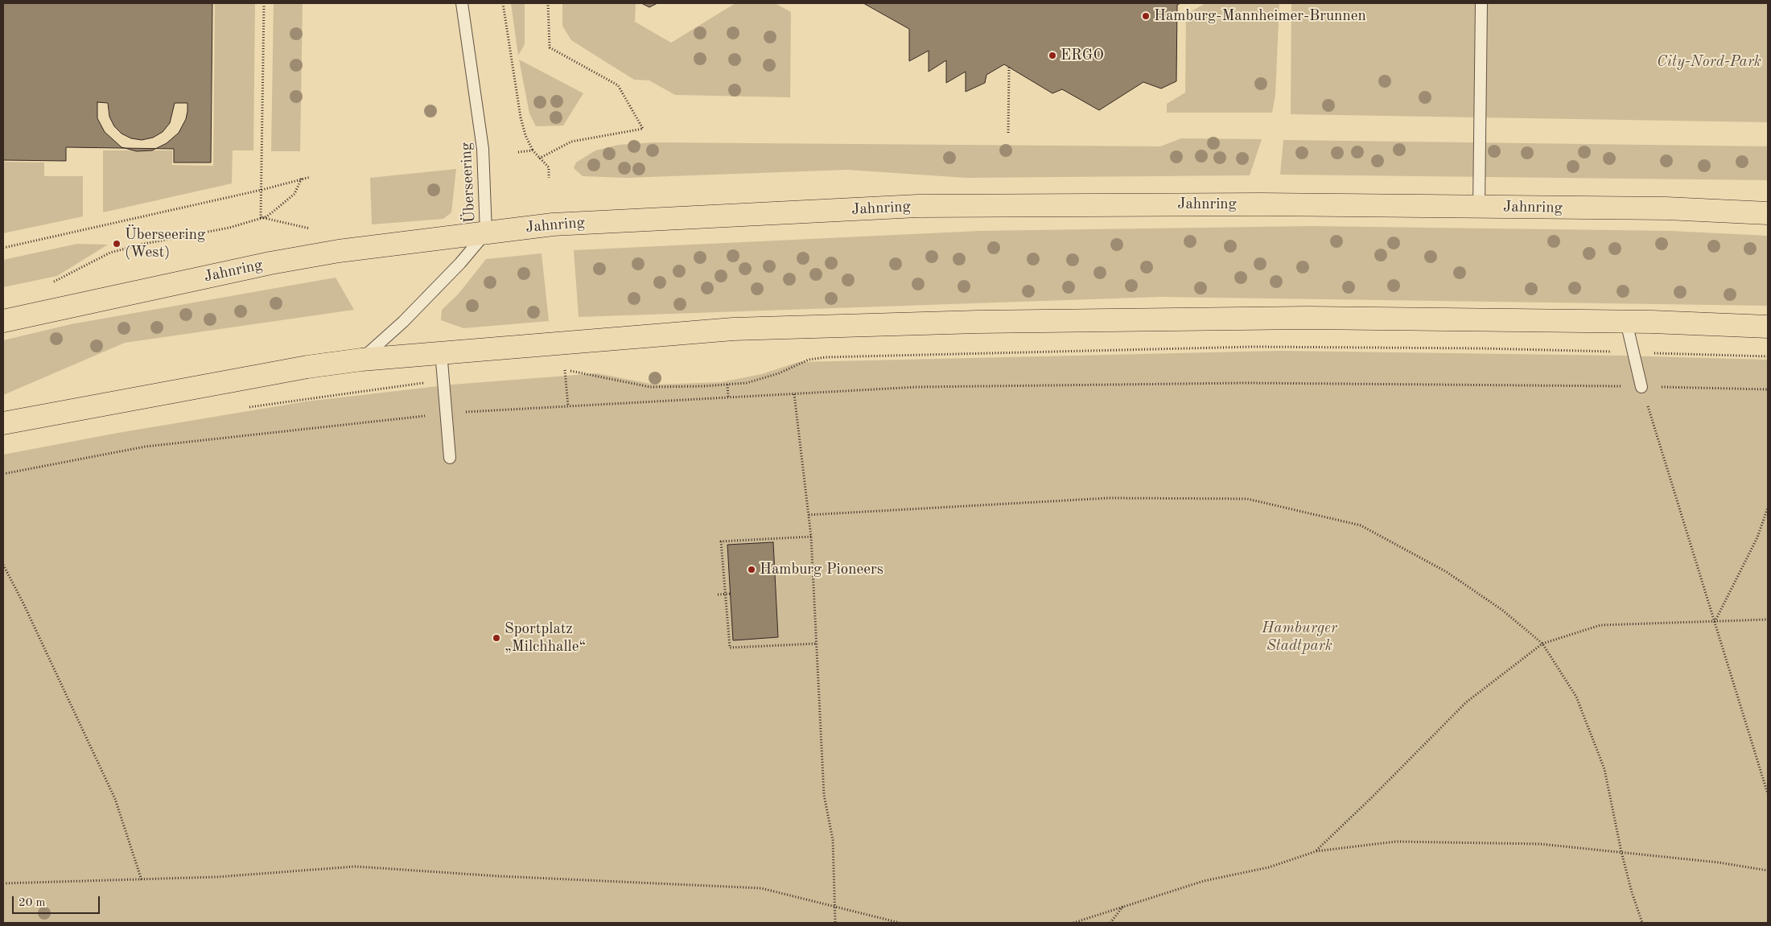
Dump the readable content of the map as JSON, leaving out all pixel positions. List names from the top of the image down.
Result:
{
  "streets": {
    "main road": ["Jahnring"],
    "lane": ["Überseering"]
  },
  "crossings": [
    ["Überseering", "Jahnring"]
  ],
  "parks": ["City-Nord-Park", "Hamburger Stadtpark"],
  "places": [
    "Hamburg-Mannheimer-Brunnen",
    "ERGO",
    "Überseering (West)",
    "Hamburg Pioneers",
    "Sportplatz „Milchhalle“"
  ],
  "scale_bar": "20 m"
}
